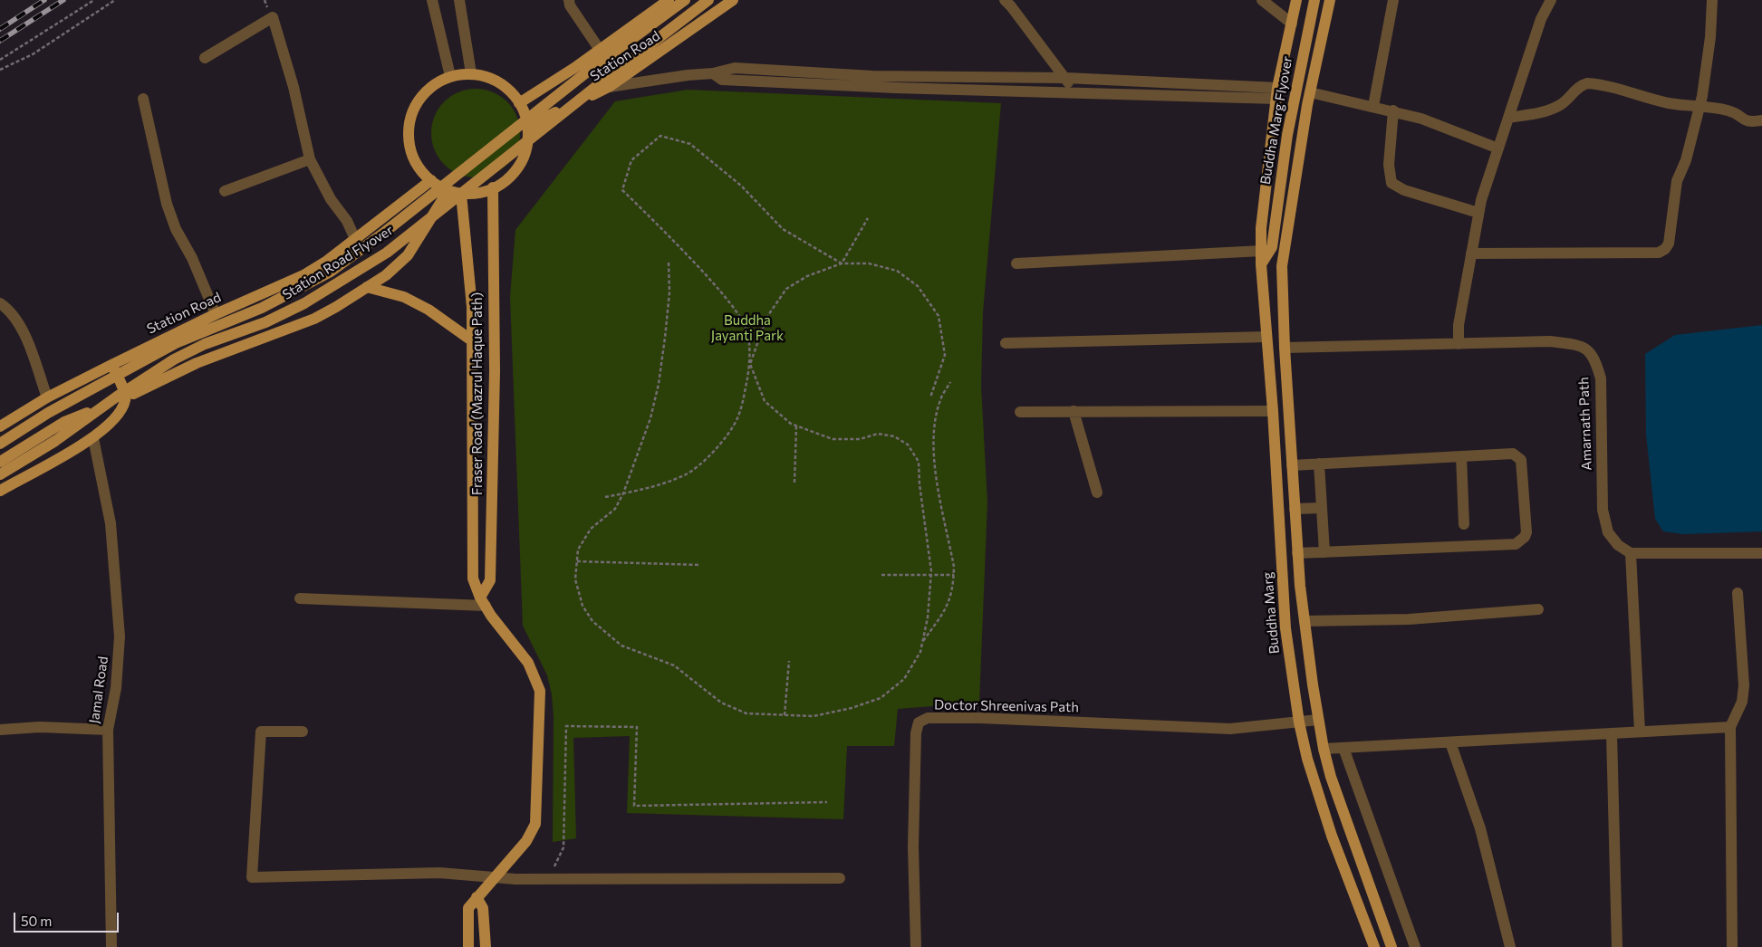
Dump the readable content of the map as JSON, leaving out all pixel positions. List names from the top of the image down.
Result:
{
  "streets": {
    "main road": [
      "Station Road",
      "Buddha Marg Flyover",
      "Station Road Flyover",
      "Fraser Road (Mazrul Haque Path)",
      "Buddha Marg"
    ],
    "street": ["Amarnath Path", "Jamal Road", "Doctor Shreenivas Path"]
  },
  "crossings": [
    ["Station Road", "Fraser Road (Mazrul Haque Path)"],
    ["Buddha Marg Flyover", "Buddha Marg"],
    ["Buddha Marg", "Doctor Shreenivas Path"]
  ],
  "parks": ["Buddha Jayanti Park"],
  "scale_bar": "50 m"
}
